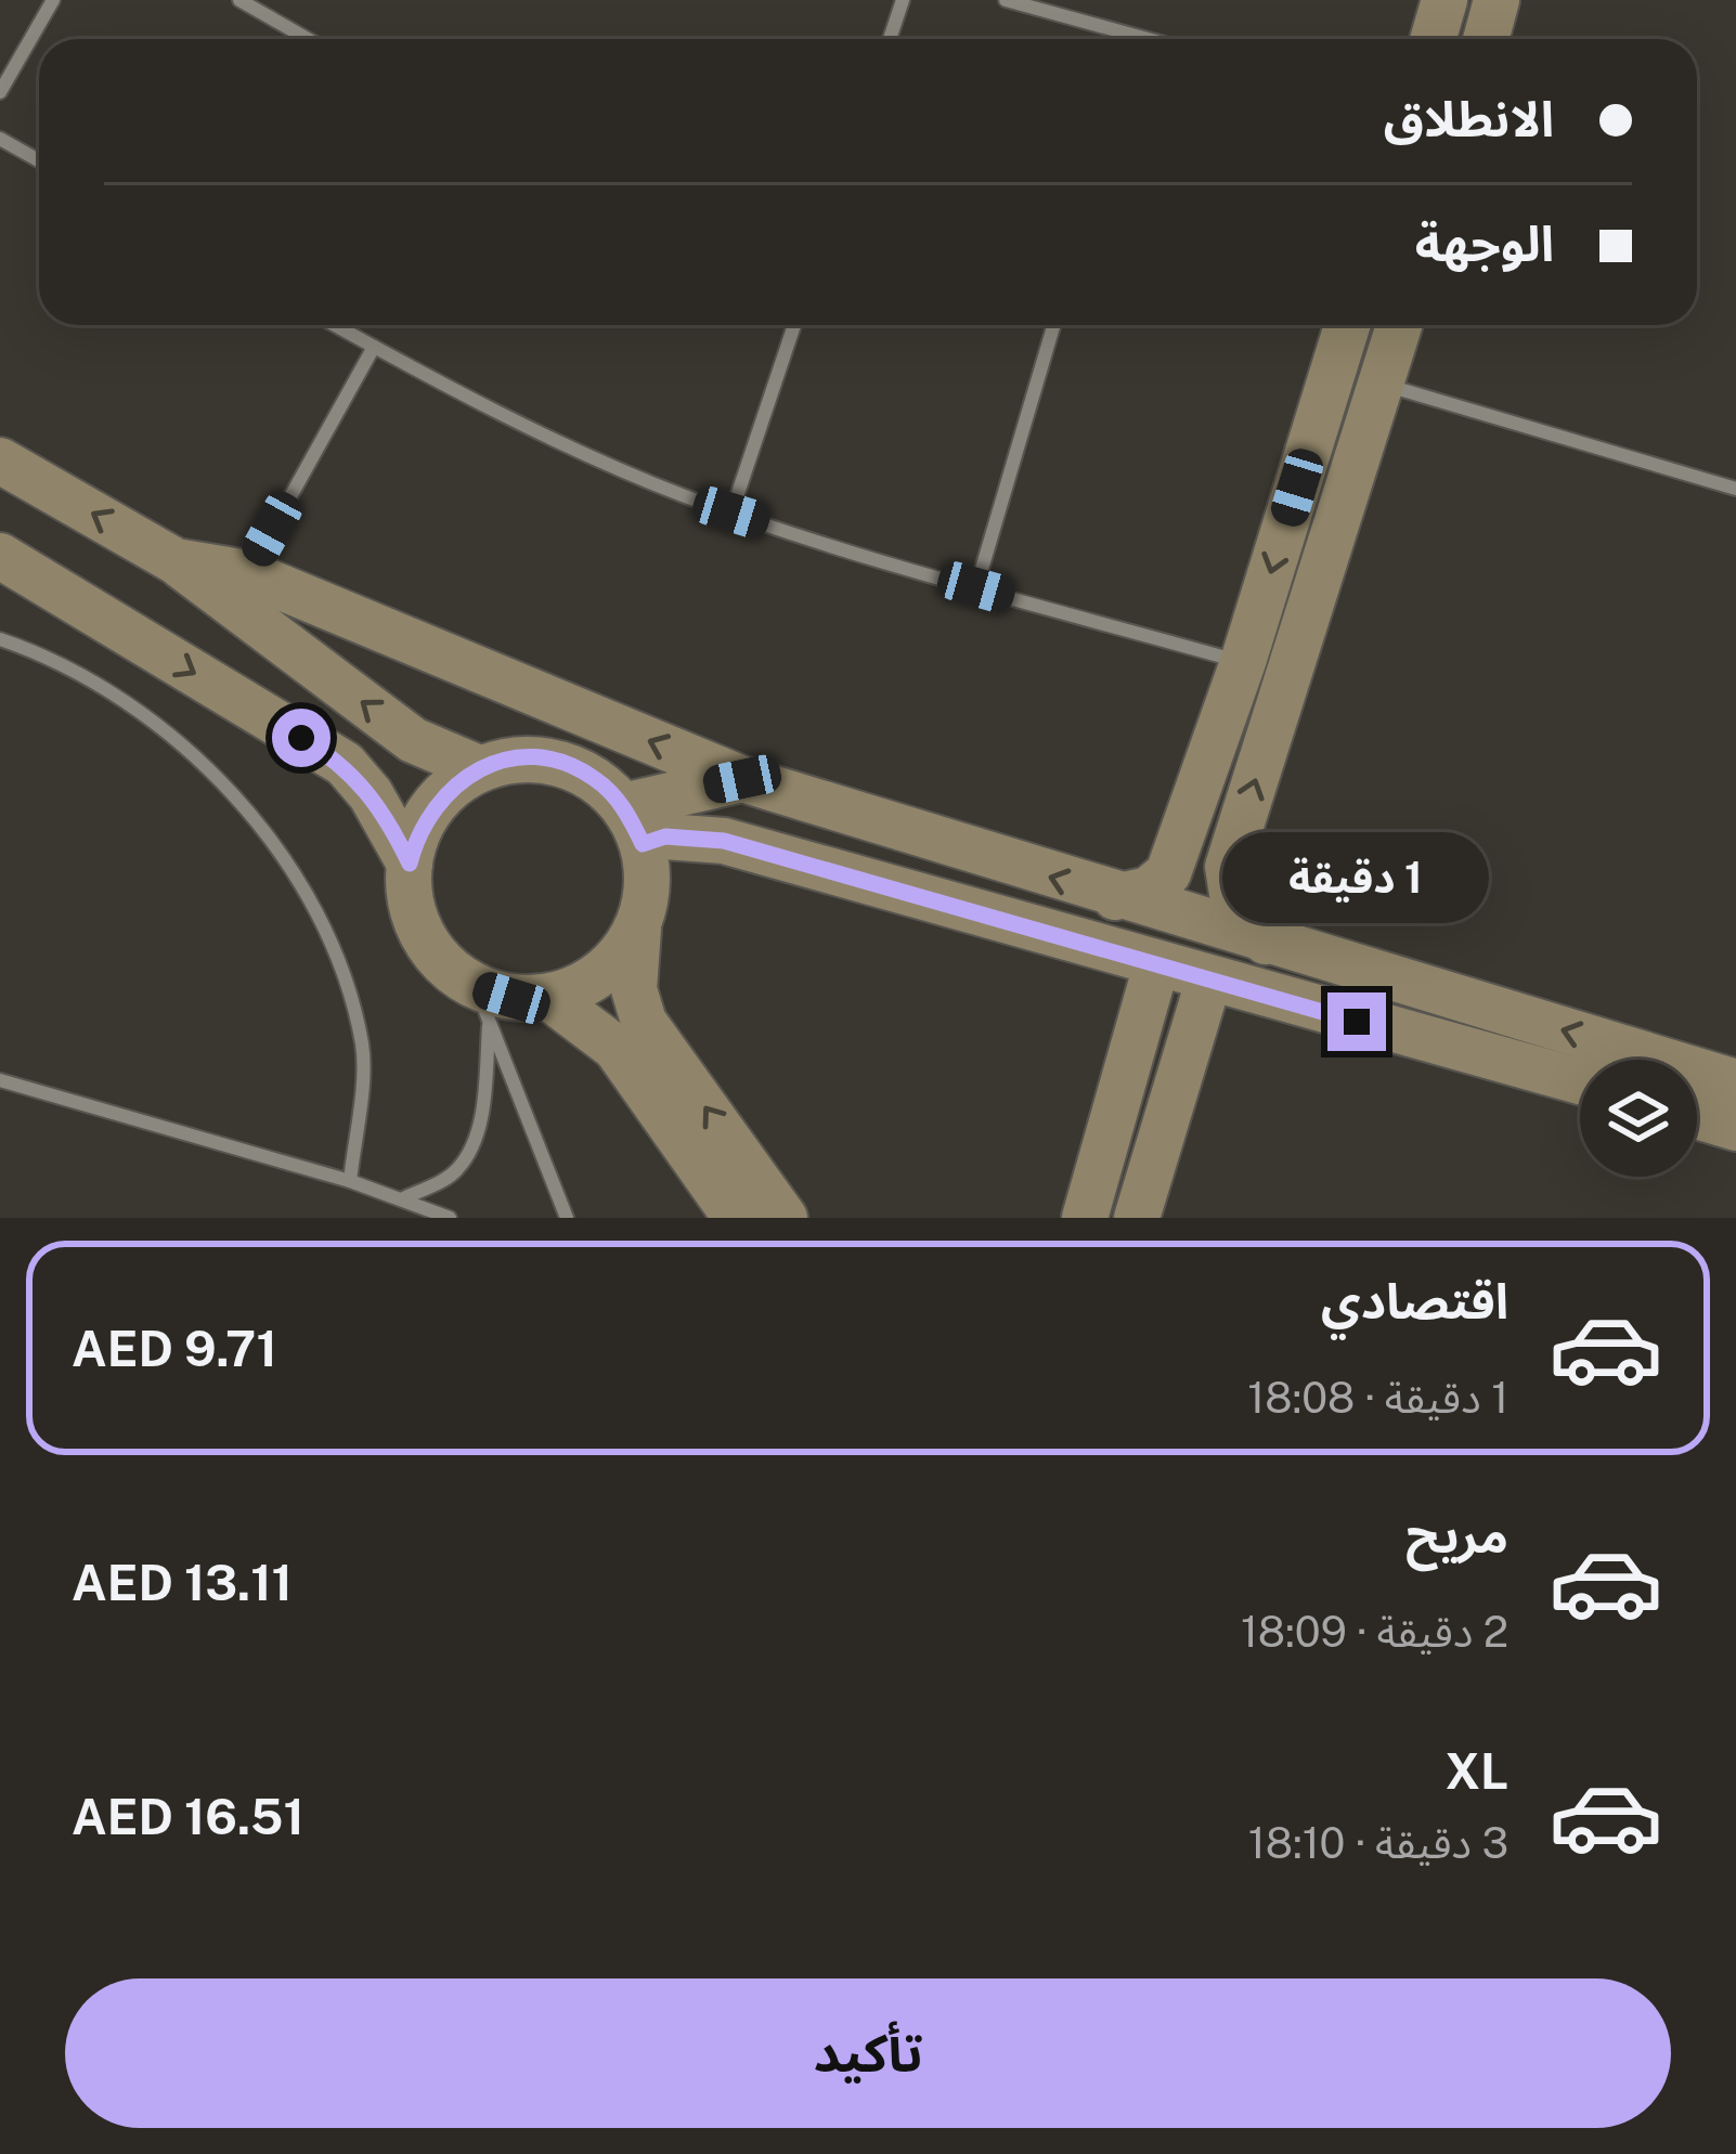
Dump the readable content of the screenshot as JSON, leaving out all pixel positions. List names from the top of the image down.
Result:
{
  "page": {
    "banner": ["الانطلاق", "الوجهة"],
    "bubble": "1 دقيقة",
    "list": [
      {
        "name": "اقتصادي",
        "note": "1 دقيقة · 18:08",
        "value": "AED 9.71"
      },
      {
        "name": "مريح",
        "note": "2 دقيقة · 18:09",
        "value": "AED 13.11"
      },
      {
        "name": "XL",
        "note": "3 دقيقة · 18:10",
        "value": "AED 16.51"
      }
    ],
    "buttons": "تأكيد"
  }
}
